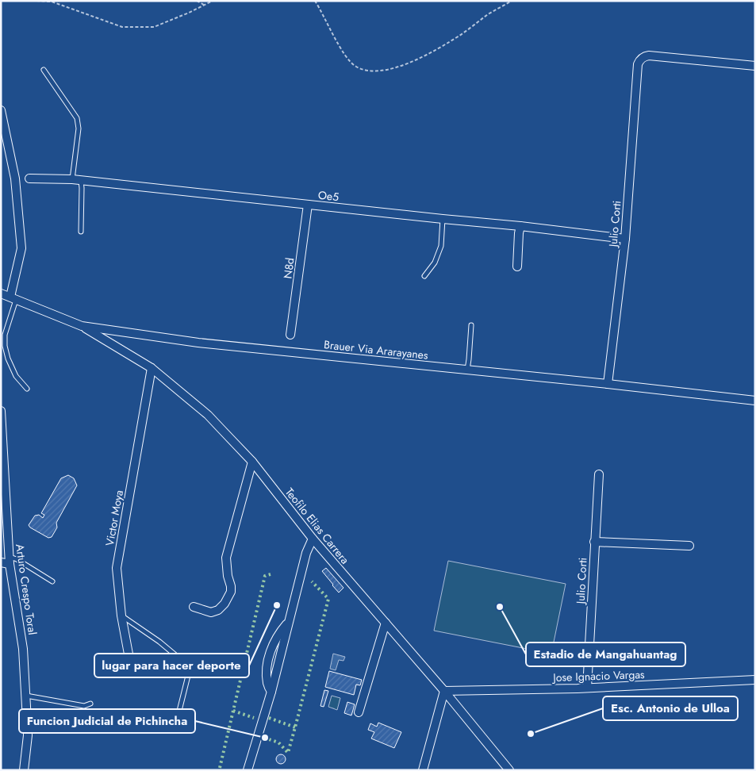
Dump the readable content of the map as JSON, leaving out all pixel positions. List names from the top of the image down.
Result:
{
  "streets": {
    "street": [
      "Oe5",
      "Julio Corti",
      "N8d",
      "Brauer Via Ararayanes",
      "Victor Moya",
      "Teofilo Elias Carrera",
      "Arturo Crespo Toral",
      "Jose Ignacio Vargas"
    ]
  },
  "crossings": [
    ["Oe5", "Julio Corti"],
    ["Oe5", "N8d"],
    ["Julio Corti", "Brauer Via Ararayanes"],
    ["Julio Corti", "Jose Ignacio Vargas"],
    ["Brauer Via Ararayanes", "Teofilo Elias Carrera"],
    ["Victor Moya", "Teofilo Elias Carrera"],
    ["Teofilo Elias Carrera", "Jose Ignacio Vargas"]
  ],
  "places": [
    "lugar para hacer deporte",
    "Estadio de Mangahuantag",
    "Esc. Antonio de Ulloa",
    "Funcion Judicial de Pichincha"
  ]
}
